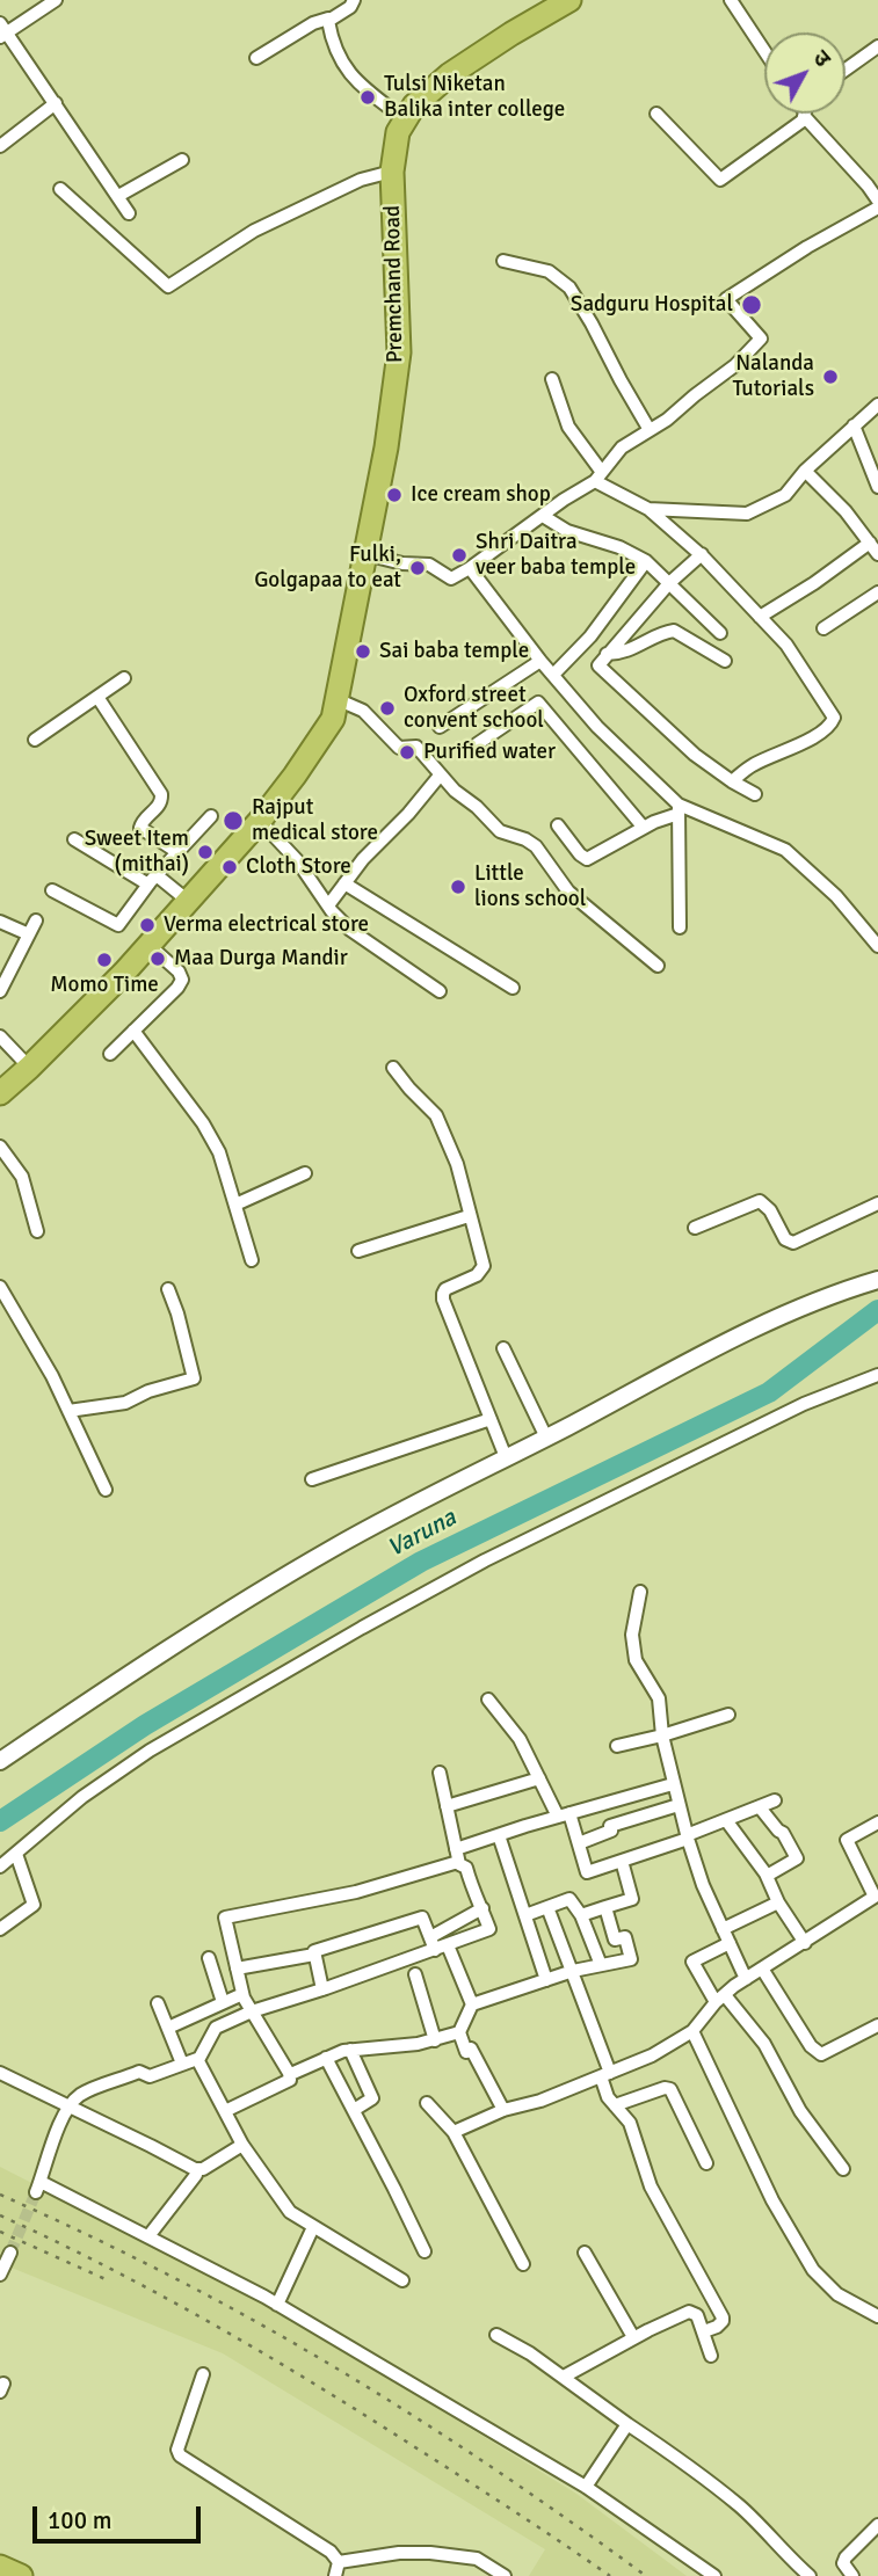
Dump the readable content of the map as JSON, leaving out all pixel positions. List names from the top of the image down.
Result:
{
  "streets": {
    "highway": ["Premchand Road"]
  },
  "water": ["Varuna"],
  "places": [
    "Tulsi Niketan Balika inter college",
    "Sadguru Hospital",
    "Nalanda Tutorials",
    "Ice cream shop",
    "Shri Daitra veer baba temple",
    "Fulki, Golgapaa to eat",
    "Sai baba temple",
    "Oxford street convent school",
    "Purified water",
    "Rajput medical store",
    "Sweet Item (mithai)",
    "Cloth Store",
    "Little lions school",
    "Verma electrical store",
    "Maa Durga Mandir",
    "Momo Time"
  ],
  "scale_bar": "100 m",
  "north": "top right"
}
